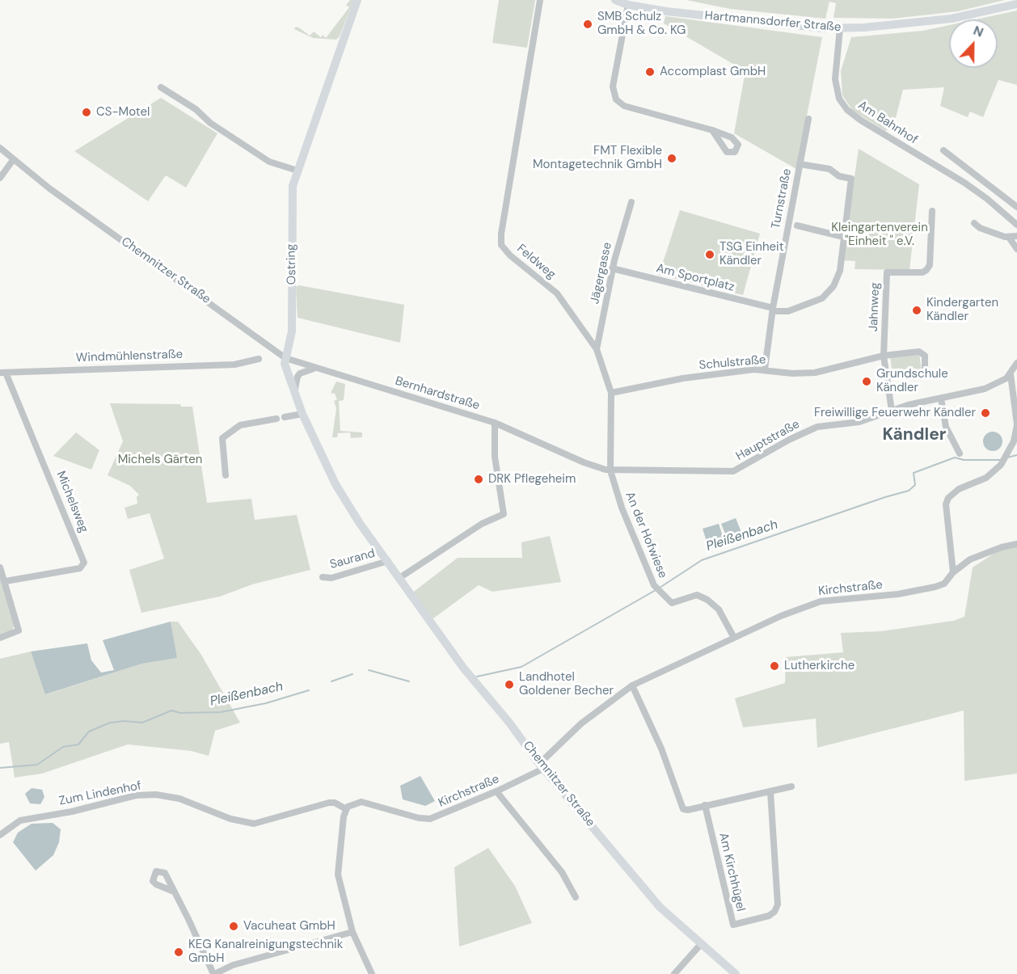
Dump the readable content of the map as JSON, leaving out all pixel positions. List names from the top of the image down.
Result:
{
  "streets": {
    "main road": ["Hartmannsdorfer Straße", "Ostring", "Chemnitzer Straße"],
    "street": [
      "Am Bahnhof",
      "Turnstraße",
      "Feldweg",
      "Jägergasse",
      "Am Sportplatz",
      "Jahnweg",
      "Windmühlenstraße",
      "Schulstraße",
      "Bernhardstraße",
      "Hauptstraße",
      "Michelsweg",
      "An der Hofwiese",
      "Saurand",
      "Kirchstraße",
      "Zum Lindenhof",
      "Am Kirchhügel"
    ]
  },
  "crossings": [
    ["Hartmannsdorfer Straße", "Am Bahnhof"],
    ["Turnstraße", "Am Sportplatz"],
    ["Turnstraße", "Schulstraße"],
    ["Feldweg", "Jägergasse"],
    ["Feldweg", "Schulstraße"],
    ["Feldweg", "Hauptstraße"],
    ["Feldweg", "An der Hofwiese"],
    ["Ostring", "Chemnitzer Straße"],
    ["Ostring", "Bernhardstraße"],
    ["Chemnitzer Straße", "Bernhardstraße"],
    ["Chemnitzer Straße", "Saurand"],
    ["Chemnitzer Straße", "Kirchstraße"],
    ["Jägergasse", "Am Sportplatz"],
    ["Jahnweg", "Schulstraße"],
    ["Windmühlenstraße", "Michelsweg"],
    ["Bernhardstraße", "Hauptstraße"],
    ["Hauptstraße", "An der Hofwiese"],
    ["An der Hofwiese", "Kirchstraße"],
    ["Kirchstraße", "Zum Lindenhof"]
  ],
  "districts": ["Kändler"],
  "water": ["Pleißenbach"],
  "parks": ["Kleingartenverein \"Einheit \" e.V.", "Michels Gärten"],
  "places": [
    "SMB Schulz GmbH & Co. KG",
    "Accomplast GmbH",
    "CS-Motel",
    "FMT Flexible Montagetechnik GmbH",
    "TSG Einheit Kändler",
    "Kindergarten Kändler",
    "Grundschule Kändler",
    "Freiwillige Feuerwehr Kändler",
    "DRK Pflegeheim",
    "Lutherkirche",
    "Landhotel Goldener Becher",
    "Vacuheat GmbH",
    "KEG Kanalreinigungstechnik GmbH"
  ],
  "north": "top"
}
